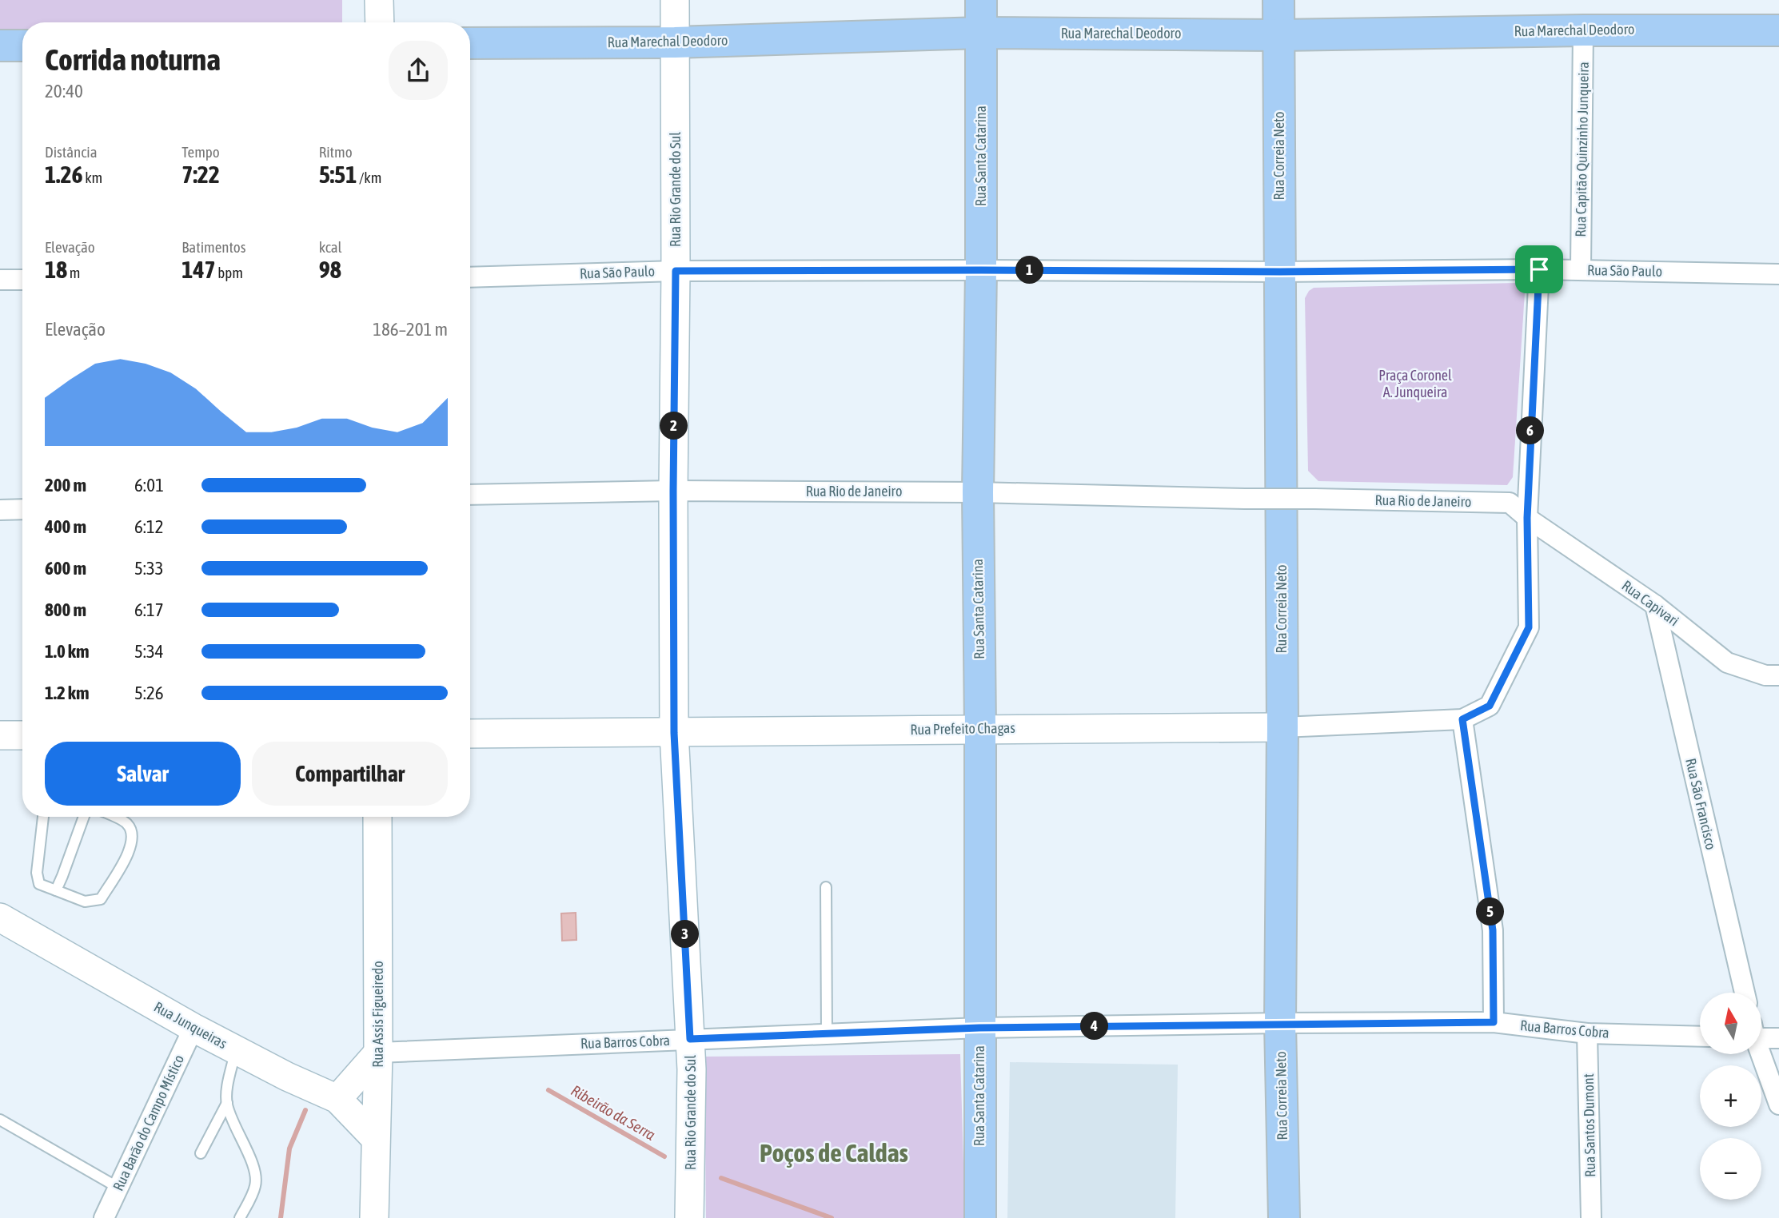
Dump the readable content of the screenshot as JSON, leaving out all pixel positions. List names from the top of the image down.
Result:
{
  "streets": {
    "main road": ["Rua Marechal Deodoro", "Rua Santa Catarina", "Rua Correia Neto"],
    "street": [
      "Rua Capitão Quinzinho Junqueira",
      "Rua Rio Grande do Sul",
      "Rua São Paulo",
      "Rua Rio de Janeiro",
      "Rua Capivari",
      "Rua Prefeito Chagas",
      "Rua São Francisco",
      "Rua Assis Figueiredo",
      "Rua Junqueiras",
      "Rua Barros Cobra",
      "Rua Barão do Campo Místico",
      "Rua Santos Dumont"
    ]
  },
  "crossings": [
    ["Rua Marechal Deodoro", "Rua Capitão Quinzinho Junqueira"],
    ["Rua Marechal Deodoro", "Rua Santa Catarina"],
    ["Rua Marechal Deodoro", "Rua Correia Neto"],
    ["Rua Marechal Deodoro", "Rua Rio Grande do Sul"],
    ["Rua Capitão Quinzinho Junqueira", "Rua São Paulo"],
    ["Rua Santa Catarina", "Rua São Paulo"],
    ["Rua Santa Catarina", "Rua Rio de Janeiro"],
    ["Rua Santa Catarina", "Rua Prefeito Chagas"],
    ["Rua Santa Catarina", "Rua Barros Cobra"],
    ["Rua Correia Neto", "Rua São Paulo"],
    ["Rua Correia Neto", "Rua Prefeito Chagas"],
    ["Rua Correia Neto", "Rua Barros Cobra"],
    ["Rua Rio Grande do Sul", "Rua São Paulo"],
    ["Rua Rio Grande do Sul", "Rua Rio de Janeiro"],
    ["Rua Rio Grande do Sul", "Rua Prefeito Chagas"],
    ["Rua Rio Grande do Sul", "Rua Barros Cobra"],
    ["Rua Rio de Janeiro", "Rua Capivari"],
    ["Rua Capivari", "Rua São Francisco"],
    ["Rua Assis Figueiredo", "Rua Junqueiras"],
    ["Rua Assis Figueiredo", "Rua Barros Cobra"],
    ["Rua Junqueiras", "Rua Barão do Campo Místico"],
    ["Rua Barros Cobra", "Rua Santos Dumont"]
  ],
  "districts": ["Poços de Caldas"],
  "water": ["Ribeirão da Serra"],
  "parks": ["Praça Coronel A. Junqueira"],
  "north": "top",
  "page": {
    "heading": ["Corrida noturna", "20:40"],
    "stats": [
      ["Distância", "1.26 km"],
      ["Tempo", "7:22"],
      ["Ritmo", "5:51 /km"],
      ["Elevação", "18 m"],
      ["Batimentos", "147 bpm"],
      ["kcal", "98"]
    ],
    "pins": [
      "1",
      "2",
      "6",
      "5",
      "3",
      "4"
    ],
    "chart": ["Elevação", "186–201 m"],
    "list": [
      {
        "name": "200 m",
        "note": "6:01"
      },
      {
        "name": "400 m",
        "note": "6:12"
      },
      {
        "name": "600 m",
        "note": "5:33"
      },
      {
        "name": "800 m",
        "note": "6:17"
      },
      {
        "name": "1.0 km",
        "note": "5:34"
      },
      {
        "name": "1.2 km",
        "note": "5:26"
      }
    ],
    "buttons": ["Salvar", "Compartilhar"],
    "map_buttons": ["+", "−"]
  }
}
